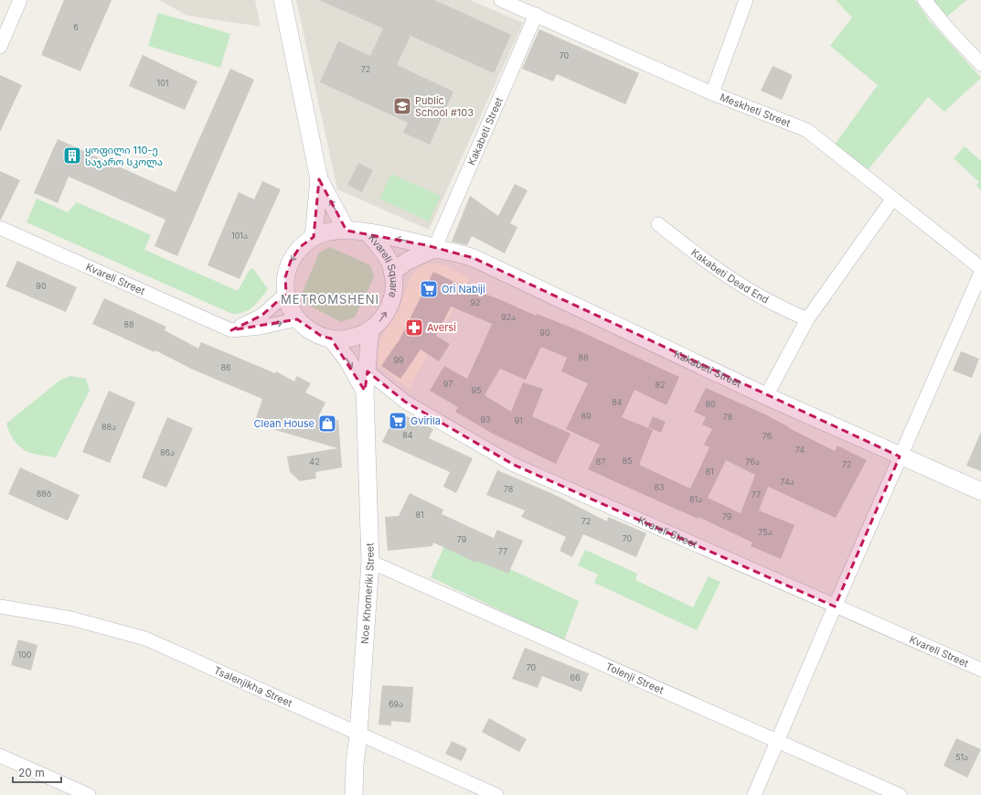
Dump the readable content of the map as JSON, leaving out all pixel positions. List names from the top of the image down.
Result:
{
  "streets": {
    "street": [
      "Meskheti Street",
      "Kakabeti Street",
      "Kvareli Square",
      "Kakabeti Dead End",
      "Kvareli Street",
      "Noe Khomeriki Street",
      "Tolenji Street",
      "Tsalenjikha Street"
    ]
  },
  "crossings": [
    ["Meskheti Street", "Kakabeti Street"],
    ["Kakabeti Street", "Kvareli Square"],
    ["Kakabeti Street", "Kvareli Street"],
    ["Kakabeti Street", "Noe Khomeriki Street"],
    ["Kvareli Square", "Kvareli Street"],
    ["Kvareli Square", "Noe Khomeriki Street"],
    ["Kvareli Street", "Noe Khomeriki Street"],
    ["Noe Khomeriki Street", "Tolenji Street"],
    ["Noe Khomeriki Street", "Tsalenjikha Street"]
  ],
  "districts": ["METROMSHENI"],
  "places": {
    "school or university": ["Public School #103"],
    "building": ["ყოფილი 110-ე საჯარო სკოლა"],
    "supermarket": ["Ori Nabiji", "Gvirila"],
    "pharmacy": ["Aversi"],
    "shop": ["Clean House"]
  },
  "house_numbers": [
    "6",
    "70",
    "72",
    "101",
    "101ა",
    "90",
    "92",
    "92ა",
    "88",
    "90",
    "88",
    "99",
    "86",
    "97",
    "82",
    "95",
    "84",
    "80",
    "89",
    "78",
    "93",
    "91",
    "88ა",
    "84",
    "76",
    "74",
    "86ა",
    "85",
    "42",
    "87",
    "76ა",
    "72",
    "81",
    "74ა",
    "83",
    "78",
    "88ბ",
    "77",
    "81ა",
    "81",
    "79",
    "72",
    "75ა",
    "70",
    "79",
    "77",
    "100",
    "70",
    "66",
    "69ა",
    "51ა"
  ],
  "scale_bar": "20 m"
}
